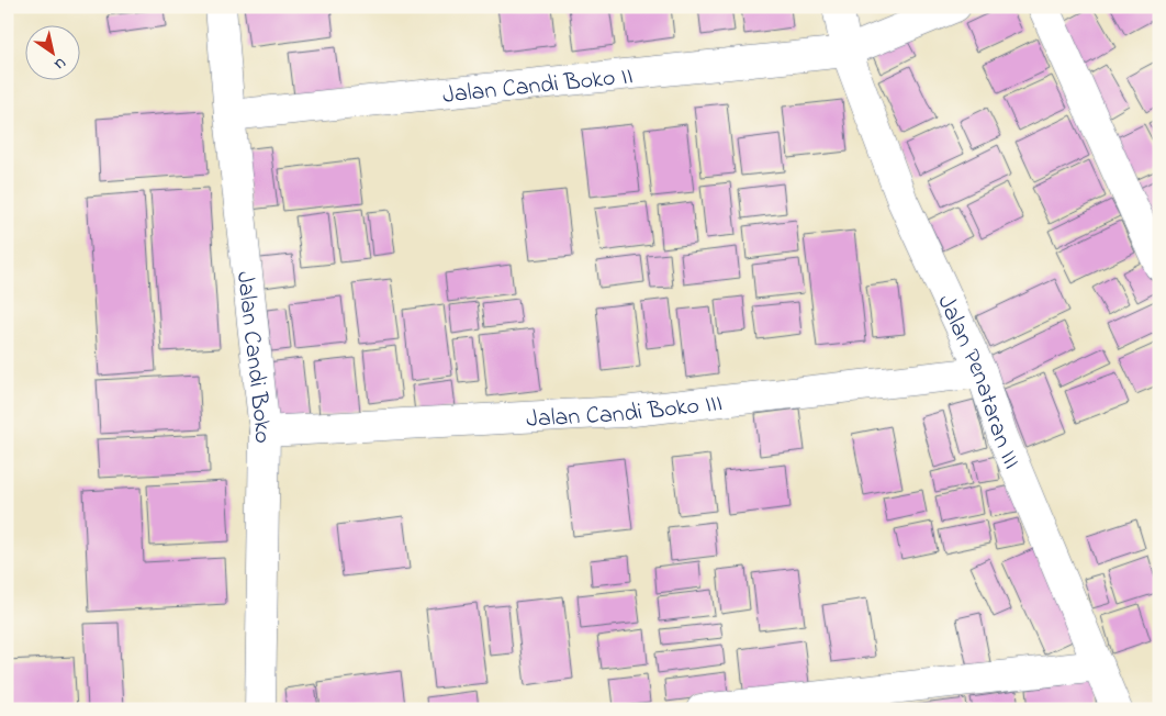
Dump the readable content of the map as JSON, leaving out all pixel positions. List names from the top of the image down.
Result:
{
  "streets": {
    "street": [
      "Jalan Candi Boko II",
      "Jalan Candi Boko",
      "Jalan Penataran III",
      "Jalan Candi Boko III"
    ]
  },
  "crossings": [
    ["Jalan Candi Boko II", "Jalan Candi Boko"],
    ["Jalan Candi Boko II", "Jalan Penataran III"],
    ["Jalan Candi Boko", "Jalan Candi Boko III"],
    ["Jalan Penataran III", "Jalan Candi Boko III"]
  ],
  "north": "bottom right"
}
